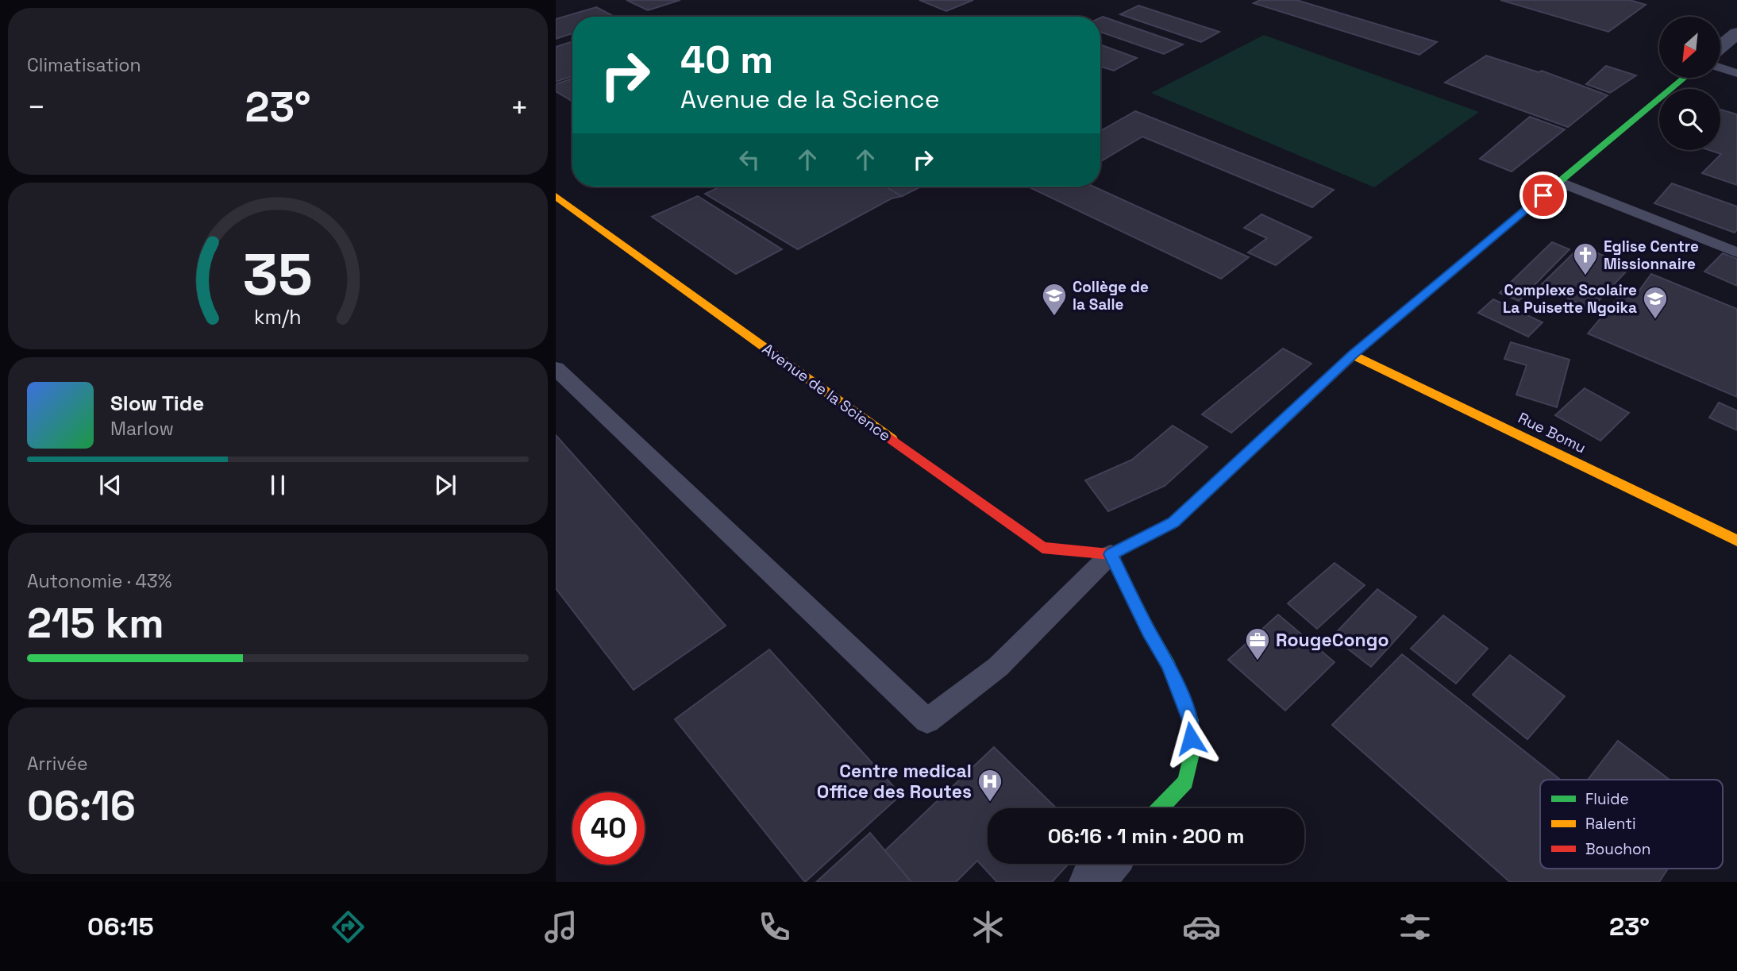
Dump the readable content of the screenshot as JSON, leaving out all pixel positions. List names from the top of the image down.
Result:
{
  "streets": {
    "street": ["Avenue de la Science", "Rue Bomu"]
  },
  "places": {
    "church": ["Eglise Centre Missionnaire"],
    "school or university": ["Collège de la Salle", "Complexe Scolaire La Puisette Ngoika"],
    "office": ["RougeCongo"],
    "hospital": ["Centre medical Office des Routes"]
  },
  "legend": ["Fluide", "Ralenti", "Bouchon"],
  "north": "bottom left",
  "page": {
    "tile": [
      "Climatisation",
      ["Autonomie · 43%", "215 km"],
      ["Arrivée", "06:16"]
    ],
    "turn": ["40 m", "Avenue de la Science"],
    "heat": ["−", "23°", "+"],
    "song": ["Slow Tide", "Marlow"],
    "limit": "40",
    "trip": "06:16 · 1 min · 200 m",
    "tabs": ["06:15", "23°"],
    "gauge": ["35", "km/h"]
  }
}
